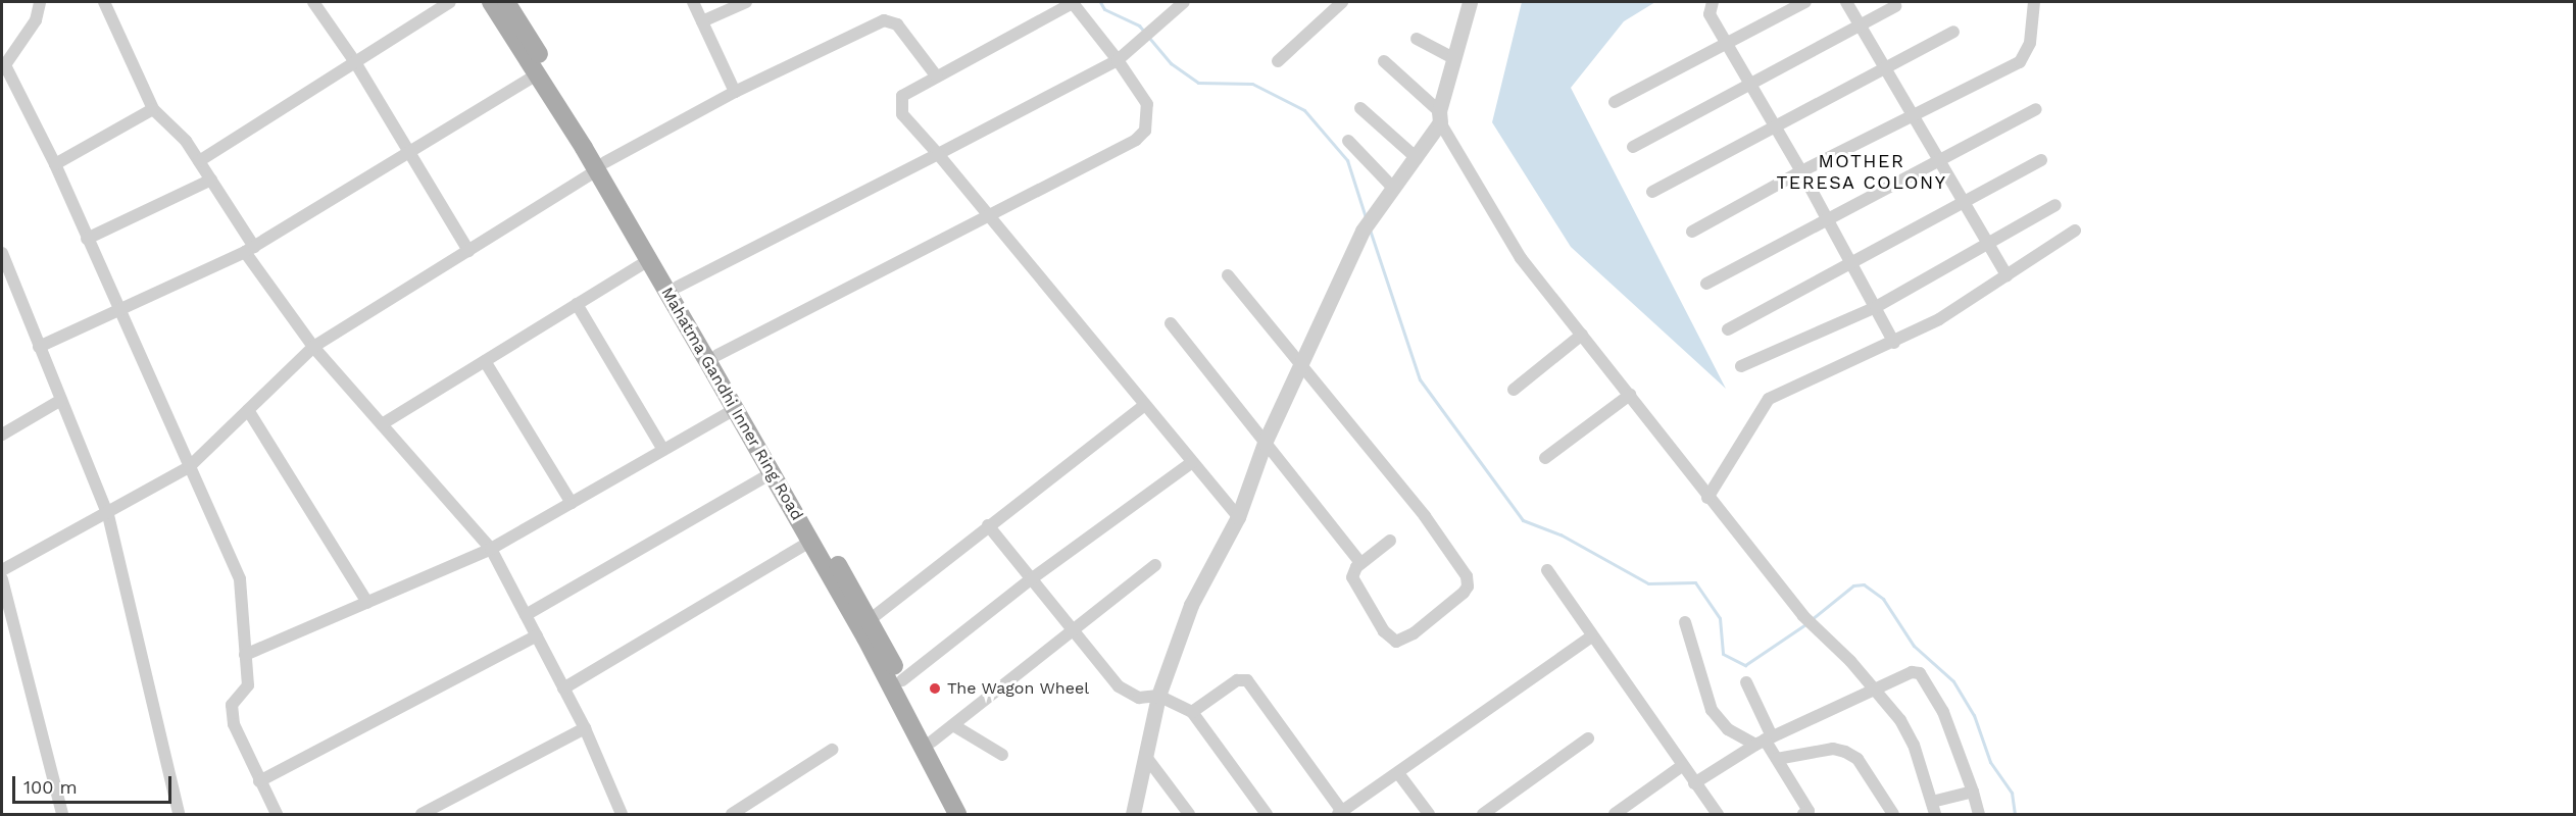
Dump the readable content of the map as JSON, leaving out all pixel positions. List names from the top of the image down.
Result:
{
  "streets": {
    "main road": ["Mahatma Gandhi Inner Ring Road"]
  },
  "districts": ["MOTHER TERESA COLONY"],
  "places": ["The Wagon Wheel"],
  "scale_bar": "100 m"
}
